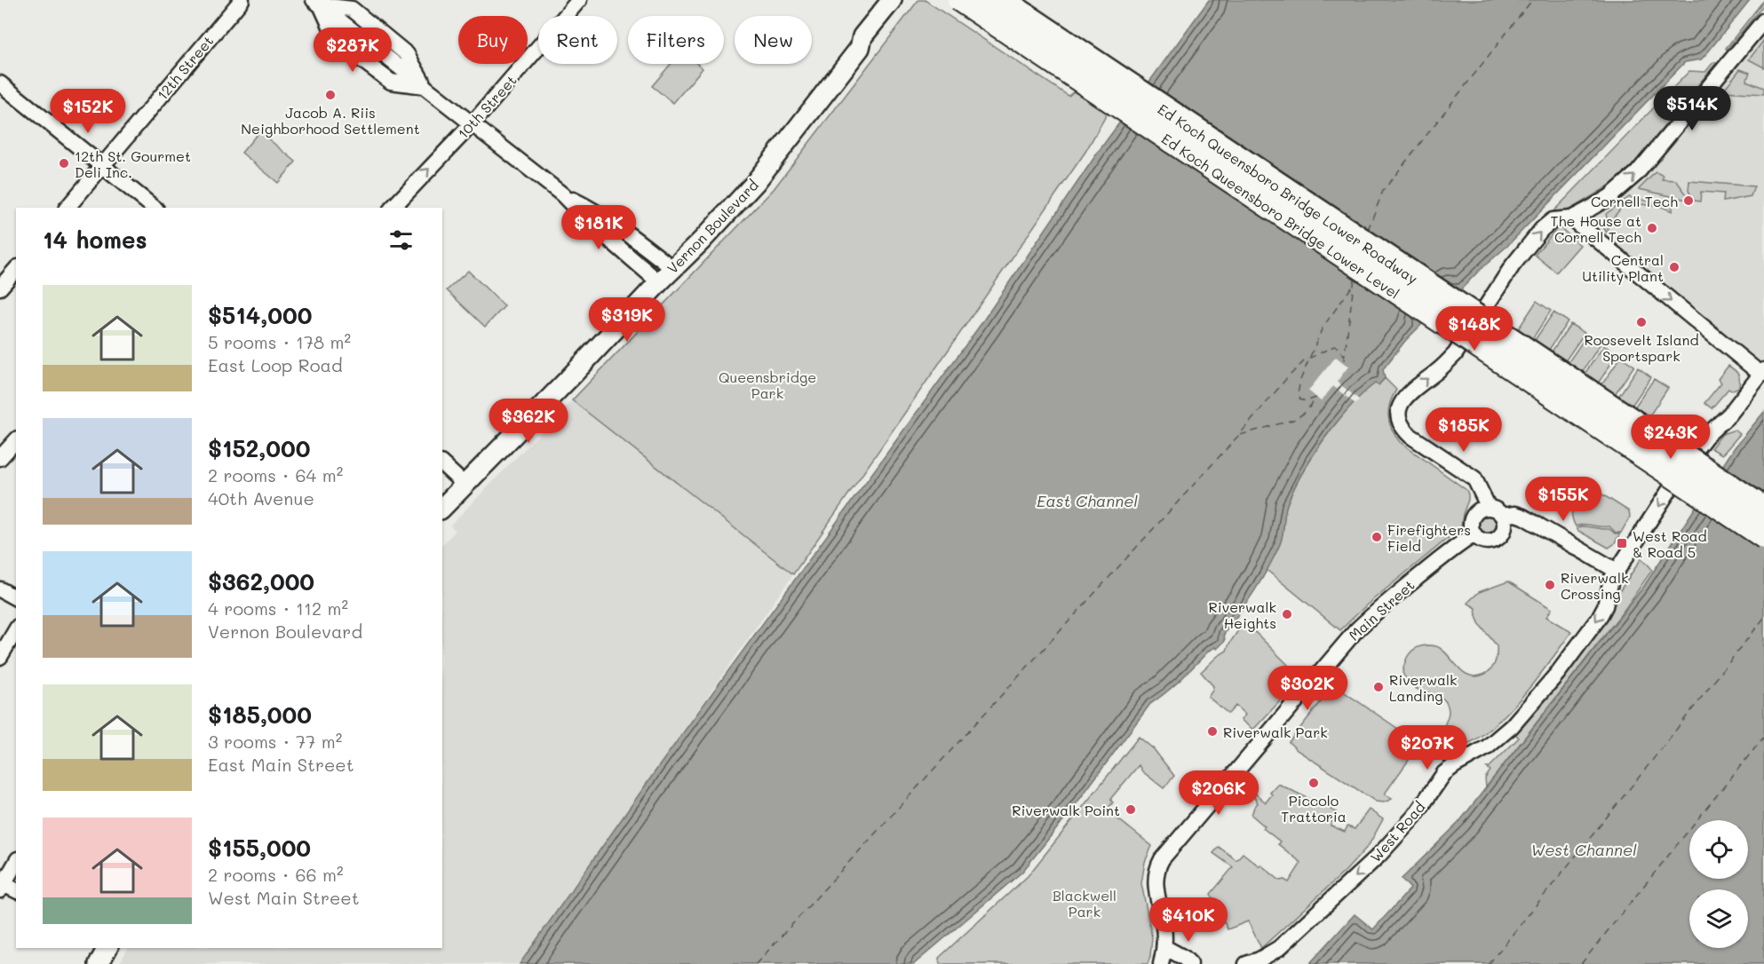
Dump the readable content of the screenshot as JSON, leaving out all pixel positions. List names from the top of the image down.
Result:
{
  "streets": {
    "highway": ["Ed Koch Queensboro Bridge Lower Roadway", "Ed Koch Queensboro Bridge Lower Level"],
    "main road": ["Vernon Boulevard"],
    "street": [
      "12th Street",
      "10th Street",
      "Main Street",
      "West Road"
    ]
  },
  "one_way": ["10th Street", "West Road"],
  "water": ["East Channel", "West Channel"],
  "parks": ["Queensbridge Park", "Blackwell Park"],
  "places": {
    "other": [
      "Jacob A. Riis Neighborhood Settlement",
      "12th St. Gourmet Deli Inc.",
      "Cornell Tech",
      "The House at Cornell Tech",
      "Central Utility Plant",
      "Roosevelt Island Sportspark",
      "Firefighters Field",
      "Riverwalk Crossing",
      "Riverwalk Heights",
      "Riverwalk Landing",
      "Riverwalk Park",
      "Piccolo Trattoria",
      "Riverwalk Point"
    ],
    "transit": ["West Road & Road 5"]
  },
  "page": {
    "chip": [
      "Buy",
      "Rent",
      "Filters",
      "New"
    ],
    "price": [
      "$287K",
      "$514K",
      "$152K",
      "$181K",
      "$319K",
      "$148K",
      "$362K",
      "$185K",
      "$243K",
      "$155K",
      "$302K",
      "$207K",
      "$206K",
      "$410K"
    ],
    "heading": "14 homes",
    "list": [
      {
        "name": "$514,000",
        "note": "5 rooms · 178 m² · East Loop Road"
      },
      {
        "name": "$152,000",
        "note": "2 rooms · 64 m² · 40th Avenue"
      },
      {
        "name": "$362,000",
        "note": "4 rooms · 112 m² · Vernon Boulevard"
      },
      {
        "name": "$185,000",
        "note": "3 rooms · 77 m² · East Main Street"
      },
      {
        "name": "$155,000",
        "note": "2 rooms · 66 m² · West Main Street"
      }
    ]
  }
}
